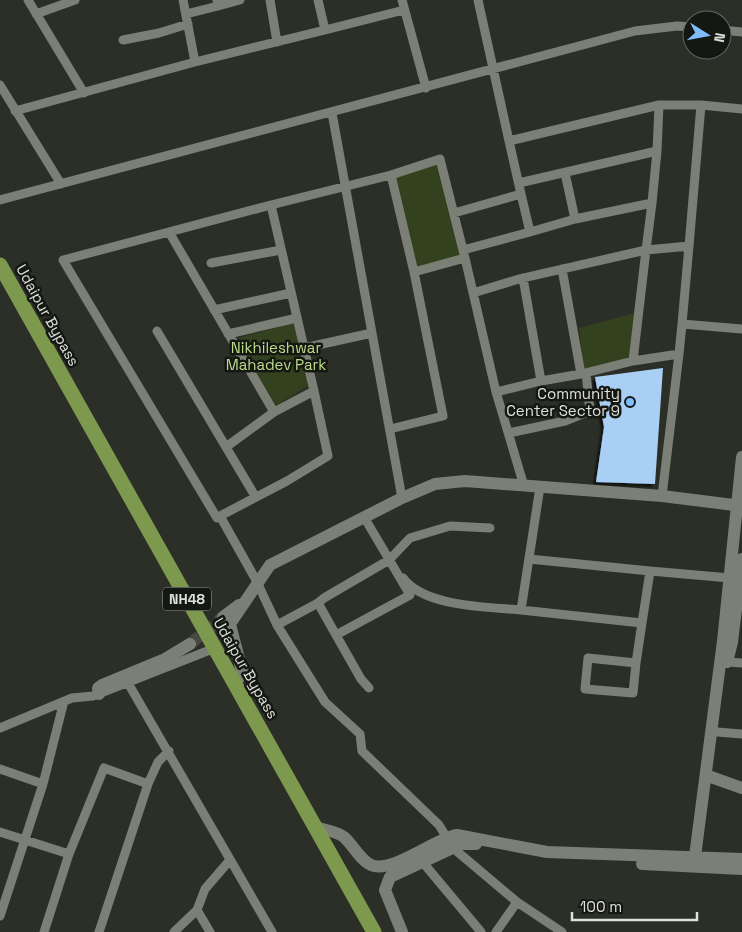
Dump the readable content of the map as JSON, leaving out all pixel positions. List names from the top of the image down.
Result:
{
  "streets": {
    "highway": ["Udaipur Bypass", "NH48"]
  },
  "parks": ["Nikhileshwar Mahadev Park"],
  "places": ["Community Center Sector 9"],
  "scale_bar": "100 m",
  "north": "right"
}
